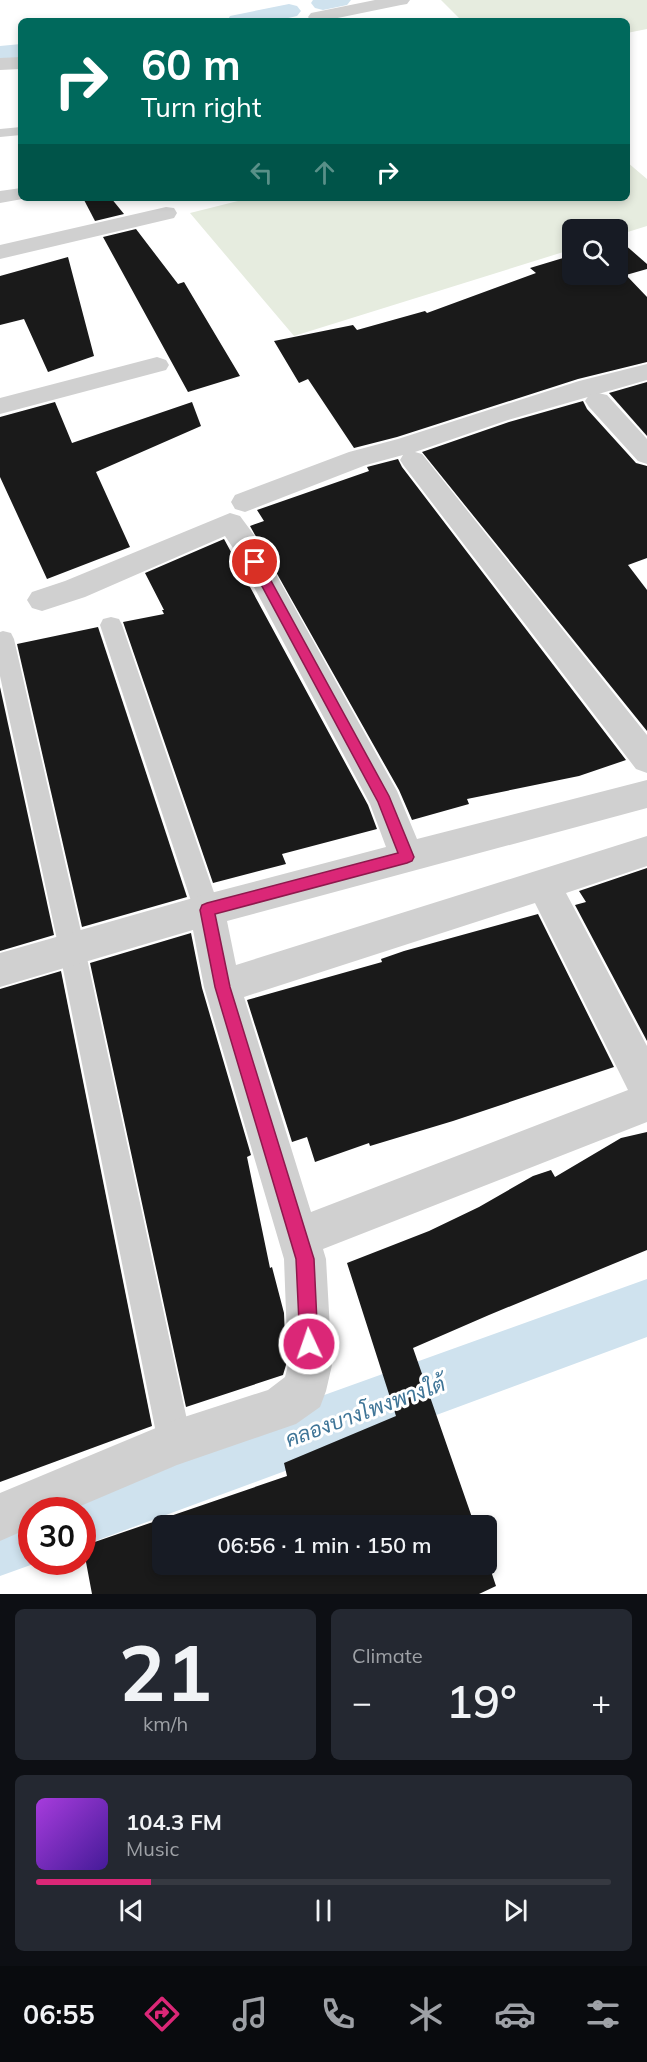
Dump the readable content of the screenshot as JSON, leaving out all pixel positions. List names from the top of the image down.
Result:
{
  "water": ["คลองบางโพงพางใต้"],
  "page": {
    "turn": ["60 m", "Turn right"],
    "limit": "30",
    "trip": "06:56 · 1 min · 150 m",
    "tile": [
      ["21", "km/h"],
      "Climate"
    ],
    "heat": ["−", "19°", "+"],
    "song": ["104.3 FM", "Music"],
    "tabs": "06:55"
  }
}
